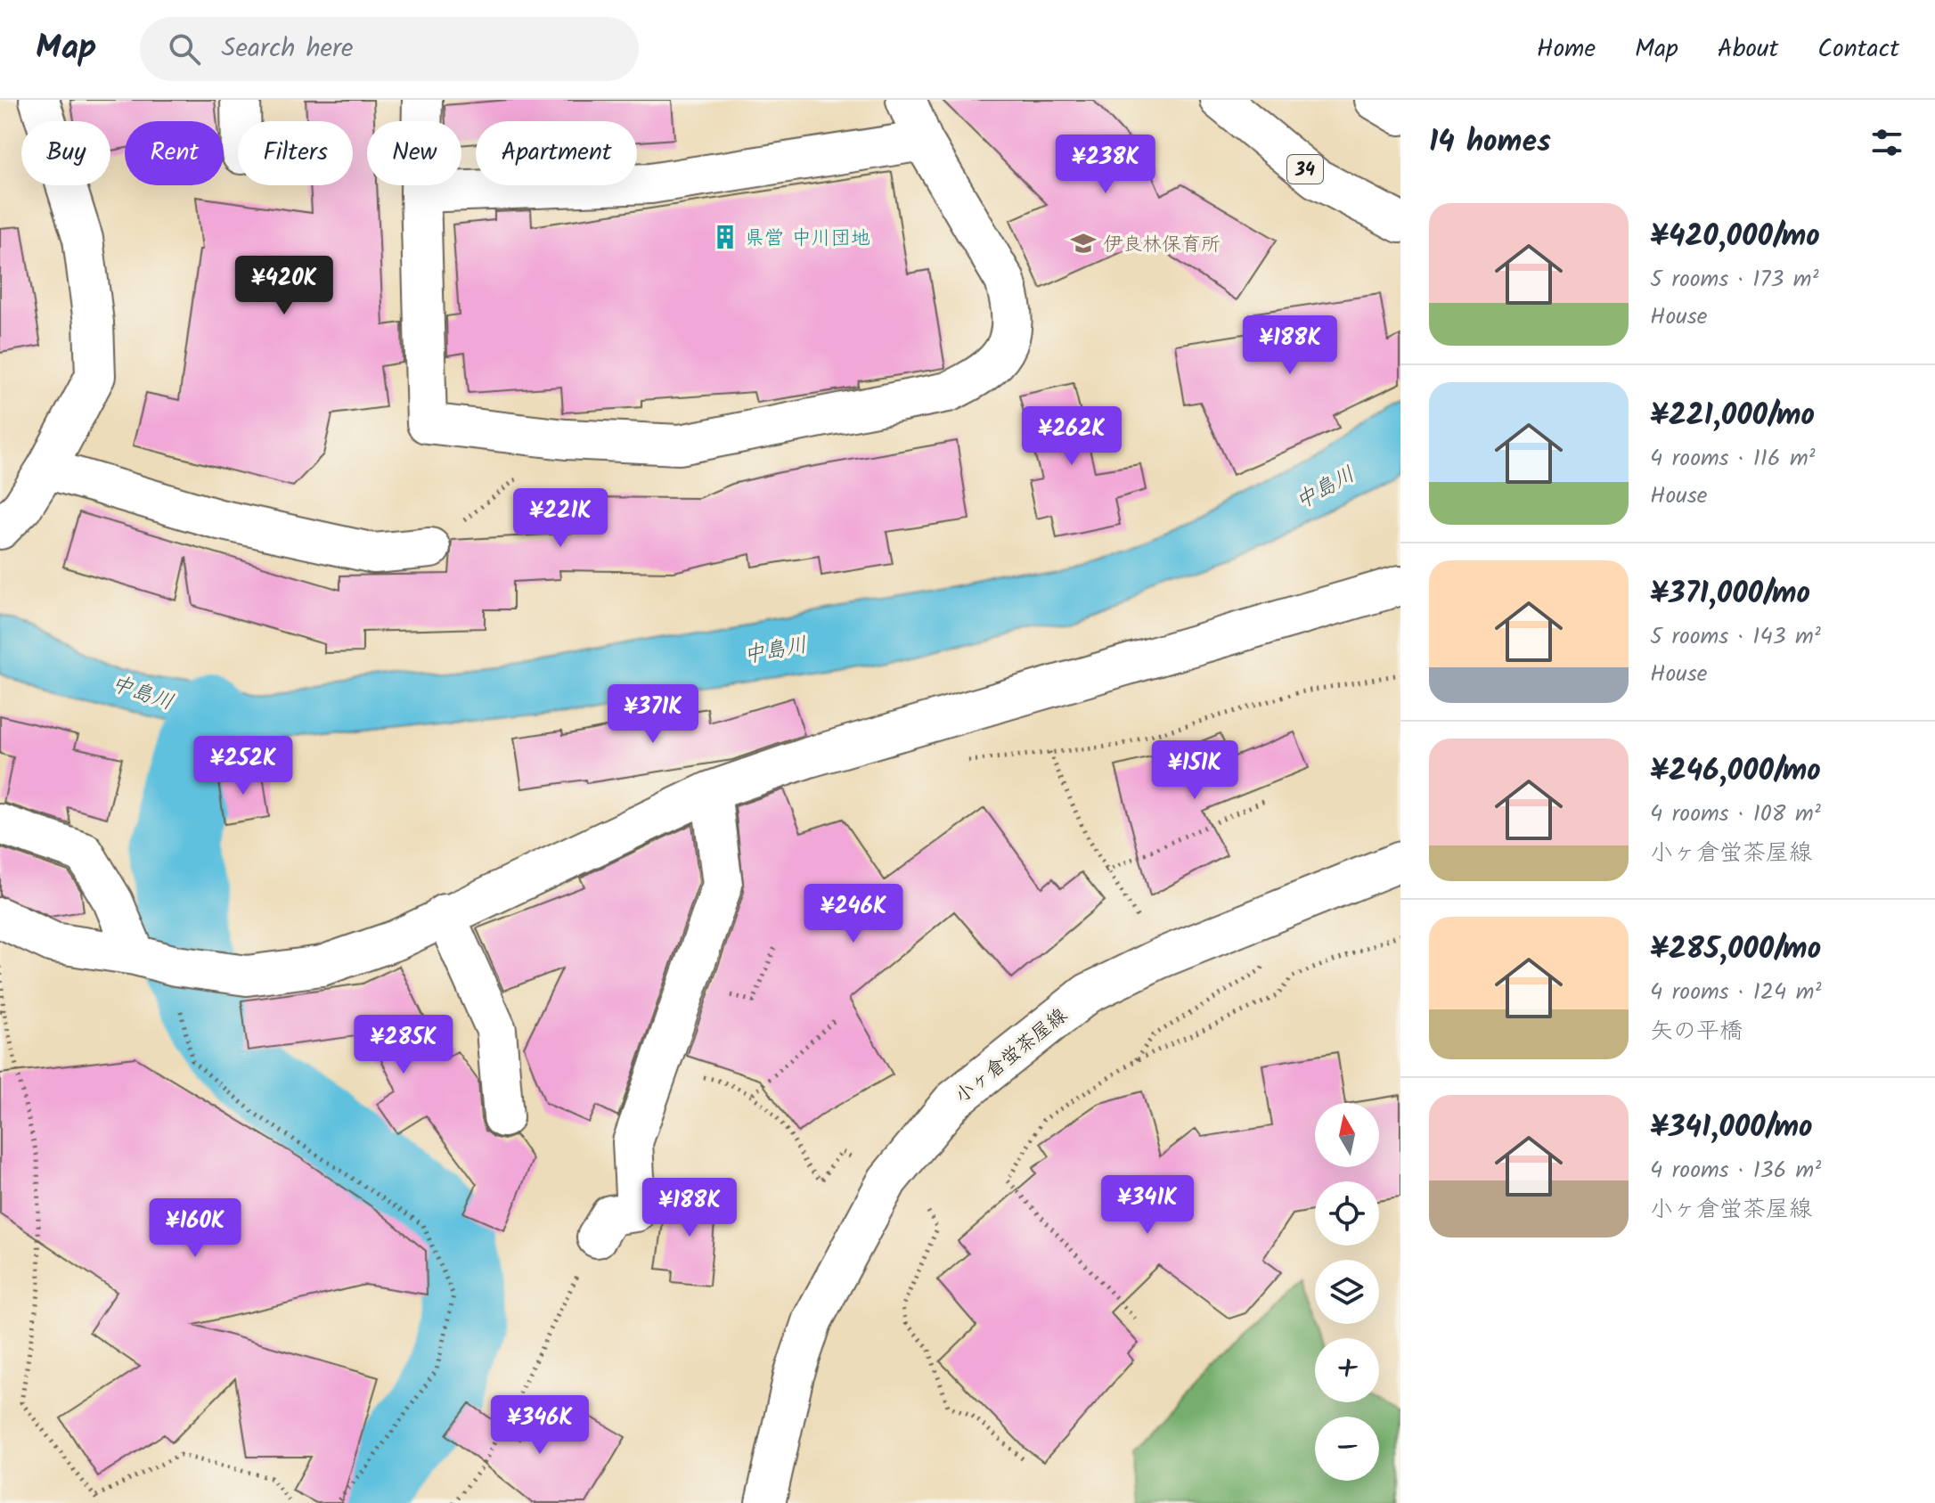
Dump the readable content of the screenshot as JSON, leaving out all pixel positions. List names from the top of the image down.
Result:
{
  "streets": {
    "main road": ["34", "小ヶ倉蛍茶屋線"]
  },
  "water": ["中島川"],
  "places": {
    "building": ["県営 中川団地"],
    "school or university": ["伊良林保育所"]
  },
  "north": "top",
  "page": {
    "header": "Map",
    "search": "Search here",
    "nav": [
      "Home",
      "Map",
      "About",
      "Contact"
    ],
    "heading": "14 homes",
    "chip": [
      "Buy",
      "Rent",
      "Filters",
      "New",
      "Apartment"
    ],
    "price": [
      "¥238K",
      "¥420K",
      "¥188K",
      "¥262K",
      "¥221K",
      "¥371K",
      "¥252K",
      "¥151K",
      "¥246K",
      "¥285K",
      "¥341K",
      "¥188K",
      "¥160K",
      "¥346K"
    ],
    "list": [
      {
        "name": "¥420,000/mo",
        "note": "5 rooms · 173 m² · House"
      },
      {
        "name": "¥221,000/mo",
        "note": "4 rooms · 116 m² · House"
      },
      {
        "name": "¥371,000/mo",
        "note": "5 rooms · 143 m² · House"
      },
      {
        "name": "¥246,000/mo",
        "note": "4 rooms · 108 m² · 小ヶ倉蛍茶屋線"
      },
      {
        "name": "¥285,000/mo",
        "note": "4 rooms · 124 m² · 矢の平橋"
      },
      {
        "name": "¥341,000/mo",
        "note": "4 rooms · 136 m² · 小ヶ倉蛍茶屋線"
      }
    ],
    "map_buttons": ["+", "−"]
  }
}
